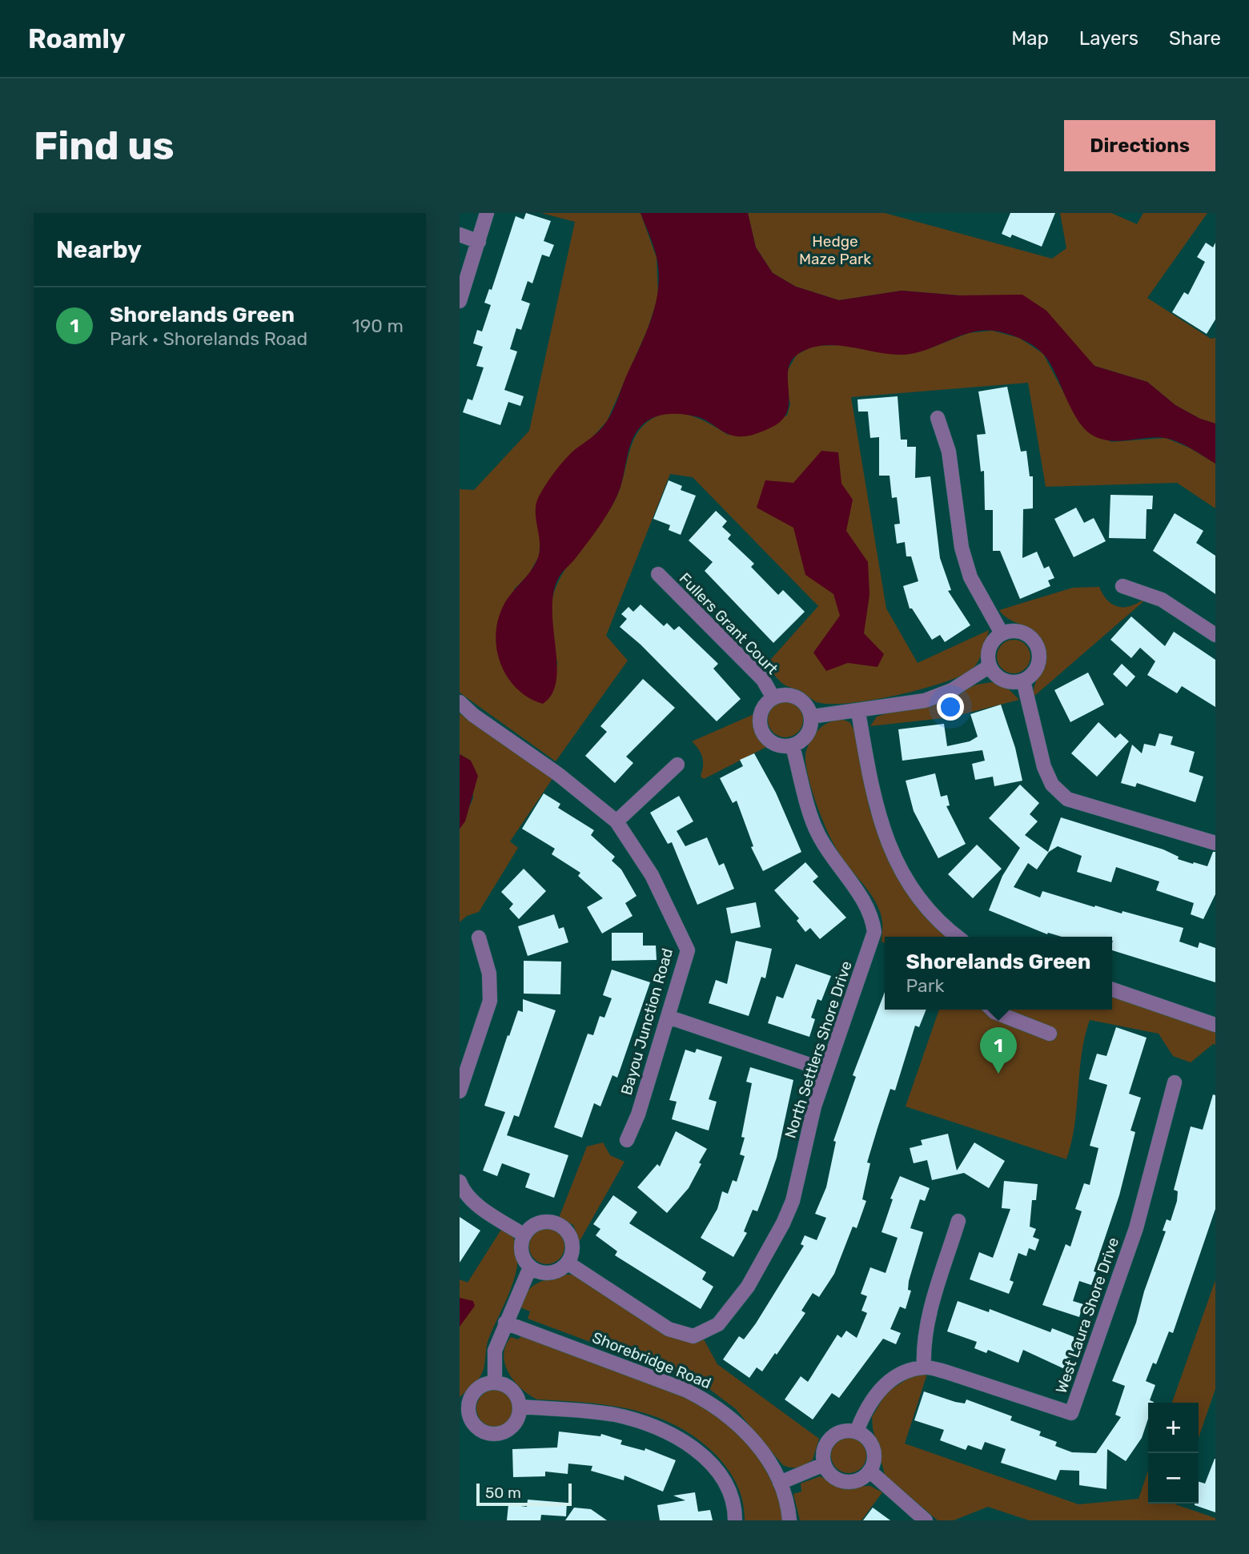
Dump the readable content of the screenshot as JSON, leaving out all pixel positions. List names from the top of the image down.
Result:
{
  "streets": {
    "street": [
      "Fullers Grant Court",
      "Bayou Junction Road",
      "North Settlers Shore Drive",
      "West Laura Shore Drive",
      "Shorebridge Road"
    ]
  },
  "crossings": [
    ["Fullers Grant Court", "North Settlers Shore Drive"]
  ],
  "parks": ["Hedge Maze Park"],
  "scale_bar": "50 m",
  "page": {
    "header": "Roamly",
    "nav": ["Map", "Layers", "Share"],
    "buttons": "Directions",
    "title": "Find us",
    "heading": "Nearby",
    "list": [
      {
        "mark": "1",
        "name": "Shorelands Green",
        "note": "Park · Shorelands Road",
        "value": "190 m"
      }
    ],
    "popup": ["Shorelands Green", "Park"],
    "pins": "1",
    "map_buttons": ["+", "−"],
    "scale": "50 m"
  }
}
